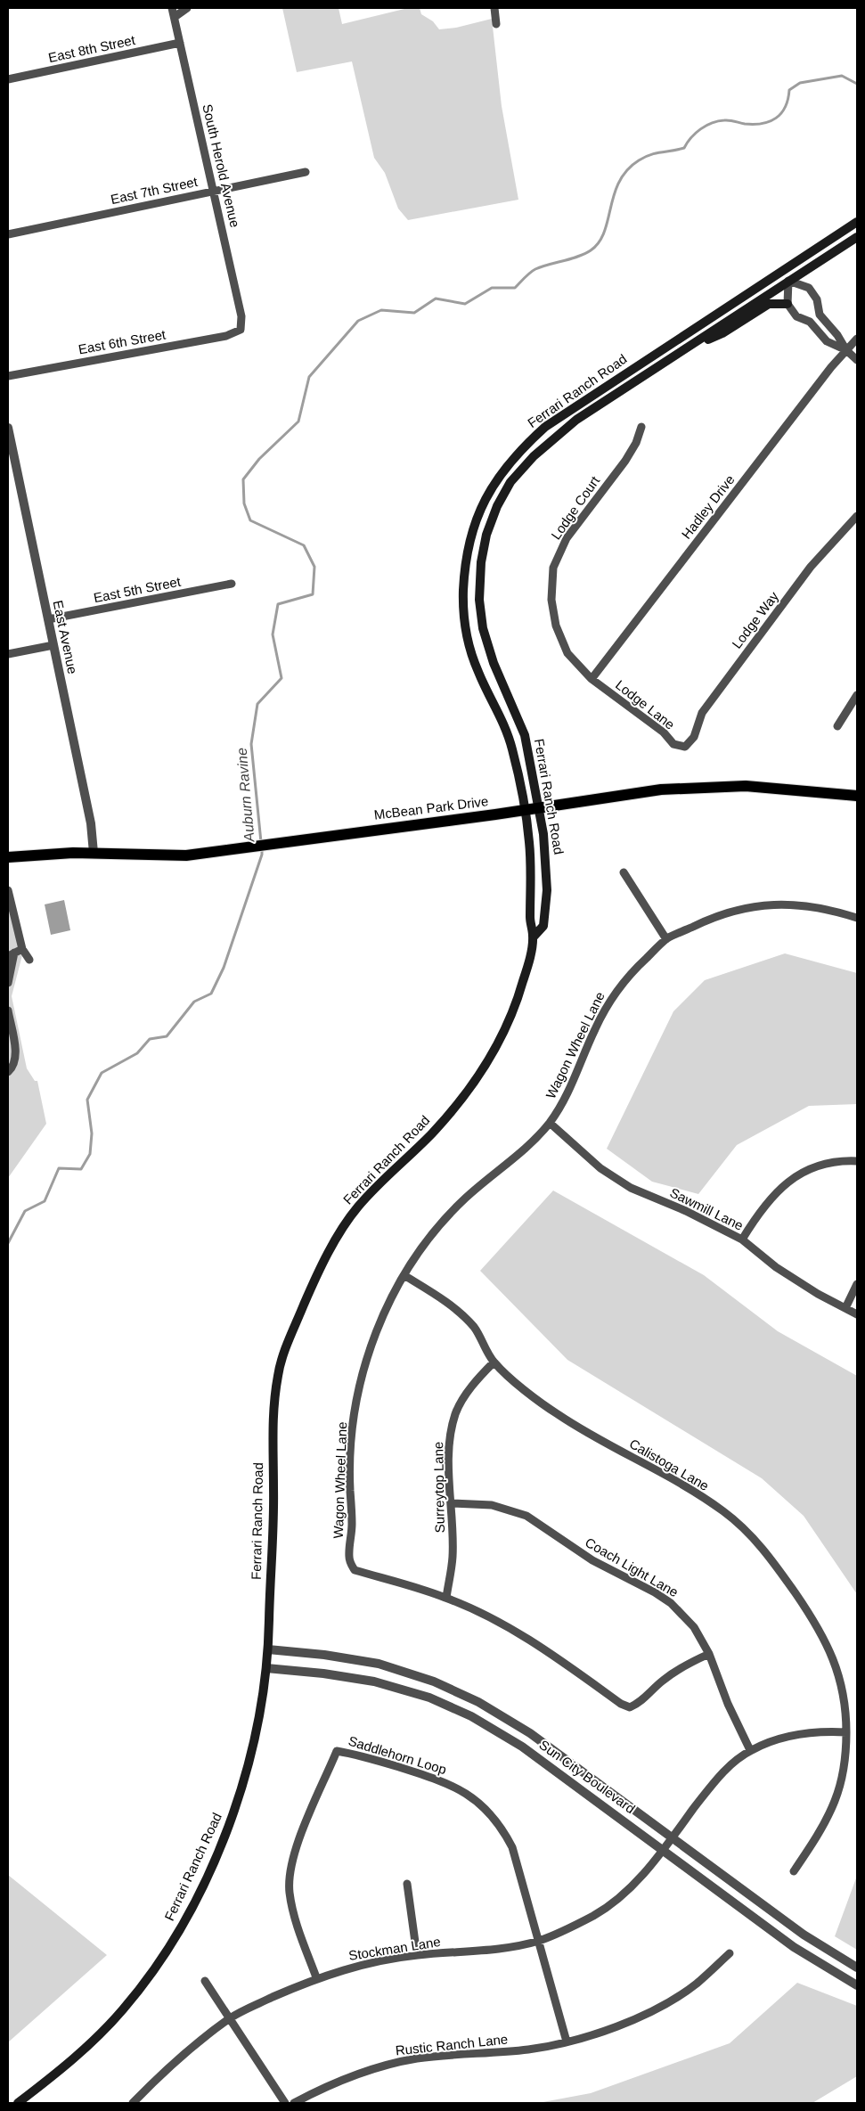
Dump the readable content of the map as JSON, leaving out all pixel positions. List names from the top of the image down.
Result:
{
  "streets": {
    "main road": ["Ferrari Ranch Road", "McBean Park Drive"],
    "street": [
      "East 8th Street",
      "South Herold Avenue",
      "East 7th Street",
      "East 6th Street",
      "Hadley Drive",
      "Lodge Court",
      "East 5th Street",
      "Lodge Way",
      "East Avenue",
      "Lodge Lane",
      "Wagon Wheel Lane",
      "Sawmill Lane",
      "Calistoga Lane",
      "Surreytop Lane",
      "Coach Light Lane",
      "Saddlehorn Loop",
      "Sun City Boulevard",
      "Stockman Lane",
      "Rustic Ranch Lane"
    ]
  },
  "crossings": [
    ["East 8th Street", "South Herold Avenue"],
    ["South Herold Avenue", "East 7th Street"],
    ["South Herold Avenue", "East 6th Street"],
    ["Ferrari Ranch Road", "McBean Park Drive"],
    ["Ferrari Ranch Road", "Sun City Boulevard"],
    ["Hadley Drive", "Lodge Court"],
    ["Hadley Drive", "Lodge Lane"],
    ["Lodge Court", "Lodge Lane"],
    ["East 5th Street", "East Avenue"],
    ["Lodge Way", "Lodge Lane"],
    ["East Avenue", "McBean Park Drive"],
    ["Wagon Wheel Lane", "Sawmill Lane"],
    ["Wagon Wheel Lane", "Calistoga Lane"],
    ["Wagon Wheel Lane", "Surreytop Lane"],
    ["Wagon Wheel Lane", "Coach Light Lane"],
    ["Calistoga Lane", "Surreytop Lane"],
    ["Calistoga Lane", "Stockman Lane"],
    ["Surreytop Lane", "Coach Light Lane"],
    ["Coach Light Lane", "Stockman Lane"],
    ["Saddlehorn Loop", "Stockman Lane"],
    ["Sun City Boulevard", "Stockman Lane"]
  ],
  "water": ["Auburn Ravine"]
}
